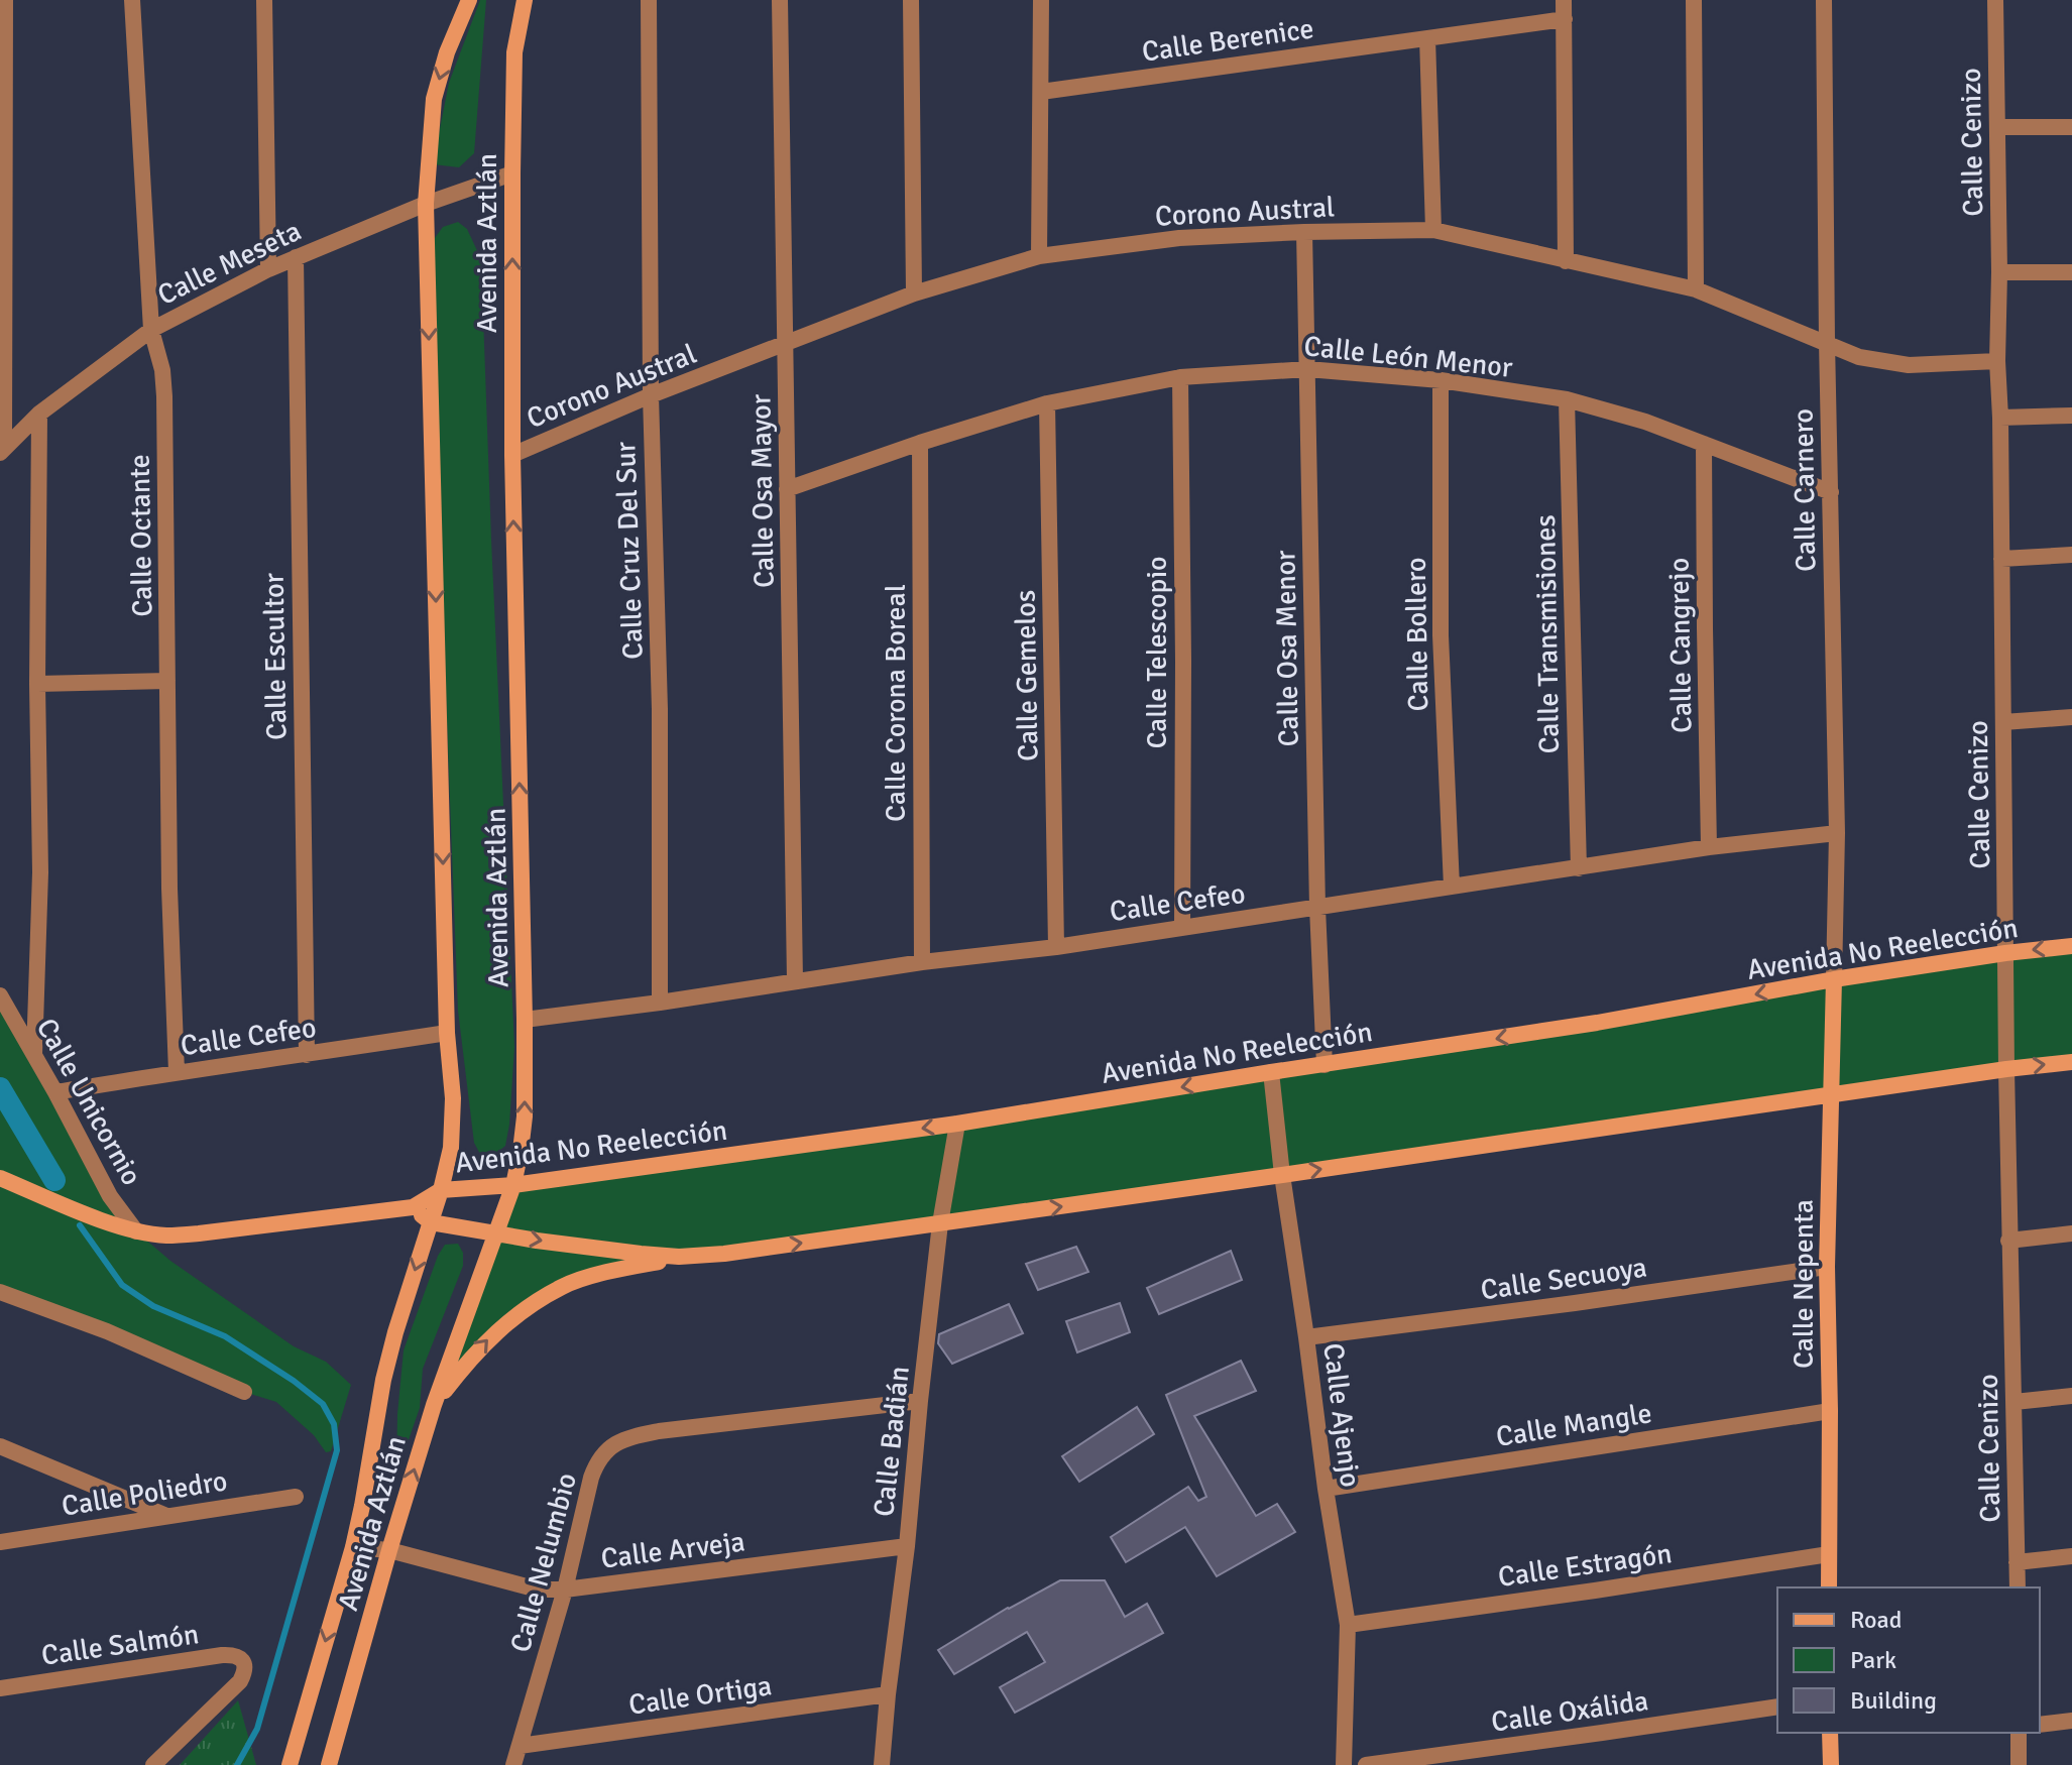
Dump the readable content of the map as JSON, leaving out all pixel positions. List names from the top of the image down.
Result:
{
  "streets": {
    "main road": ["Avenida Aztlán", "Avenida No Reelección", "Calle Nepenta"],
    "street": [
      "Calle Berenice",
      "Calle Cenizo",
      "Corono Austral",
      "Calle Meseta",
      "Calle León Menor",
      "Calle Carnero",
      "Calle Osa Mayor",
      "Calle Octante",
      "Calle Cruz Del Sur",
      "Calle Bollero",
      "Calle Transmisiones",
      "Calle Cangrejo",
      "Calle Osa Menor",
      "Calle Telescopio",
      "Calle Escultor",
      "Calle Gemelos",
      "Calle Corona Boreal",
      "Calle Cefeo",
      "Calle Unicornio",
      "Calle Secuoya",
      "Calle Ajenjo",
      "Calle Mangle",
      "Calle Badián",
      "Calle Poliedro",
      "Calle Arveja",
      "Calle Nelumbio",
      "Calle Estragón",
      "Calle Salmón",
      "Calle Ortiga",
      "Calle Oxálida"
    ]
  },
  "crossings": [
    ["Calle Cenizo", "Corono Austral"],
    ["Calle Cenizo", "Avenida No Reelección"],
    ["Corono Austral", "Avenida Aztlán"],
    ["Corono Austral", "Calle Carnero"],
    ["Corono Austral", "Calle Osa Mayor"],
    ["Corono Austral", "Calle Cruz Del Sur"],
    ["Corono Austral", "Calle Osa Menor"],
    ["Avenida Aztlán", "Calle Meseta"],
    ["Avenida Aztlán", "Calle Cefeo"],
    ["Avenida Aztlán", "Avenida No Reelección"],
    ["Avenida Aztlán", "Calle Arveja"],
    ["Calle Meseta", "Calle Octante"],
    ["Calle Meseta", "Calle Escultor"],
    ["Calle León Menor", "Calle Carnero"],
    ["Calle León Menor", "Calle Osa Mayor"],
    ["Calle León Menor", "Calle Bollero"],
    ["Calle León Menor", "Calle Transmisiones"],
    ["Calle León Menor", "Calle Cangrejo"],
    ["Calle León Menor", "Calle Osa Menor"],
    ["Calle León Menor", "Calle Telescopio"],
    ["Calle León Menor", "Calle Gemelos"],
    ["Calle León Menor", "Calle Corona Boreal"],
    ["Calle Carnero", "Calle Cefeo"],
    ["Calle Carnero", "Avenida No Reelección"],
    ["Calle Carnero", "Calle Nepenta"],
    ["Calle Osa Mayor", "Calle Cefeo"],
    ["Calle Octante", "Calle Cefeo"],
    ["Calle Cruz Del Sur", "Calle Cefeo"],
    ["Calle Bollero", "Calle Cefeo"],
    ["Calle Transmisiones", "Calle Cefeo"],
    ["Calle Cangrejo", "Calle Cefeo"],
    ["Calle Osa Menor", "Calle Cefeo"],
    ["Calle Osa Menor", "Avenida No Reelección"],
    ["Calle Telescopio", "Calle Cefeo"],
    ["Calle Escultor", "Calle Cefeo"],
    ["Calle Gemelos", "Calle Cefeo"],
    ["Calle Corona Boreal", "Calle Cefeo"],
    ["Calle Cefeo", "Calle Unicornio"],
    ["Avenida No Reelección", "Calle Unicornio"],
    ["Avenida No Reelección", "Calle Nepenta"],
    ["Avenida No Reelección", "Calle Ajenjo"],
    ["Avenida No Reelección", "Calle Badián"],
    ["Calle Secuoya", "Calle Nepenta"],
    ["Calle Secuoya", "Calle Ajenjo"],
    ["Calle Nepenta", "Calle Mangle"],
    ["Calle Nepenta", "Calle Estragón"],
    ["Calle Ajenjo", "Calle Mangle"],
    ["Calle Ajenjo", "Calle Estragón"],
    ["Calle Badián", "Calle Arveja"],
    ["Calle Badián", "Calle Nelumbio"],
    ["Calle Badián", "Calle Ortiga"],
    ["Calle Arveja", "Calle Nelumbio"],
    ["Calle Nelumbio", "Calle Ortiga"]
  ],
  "legend": ["Road", "Park", "Building"]
}
